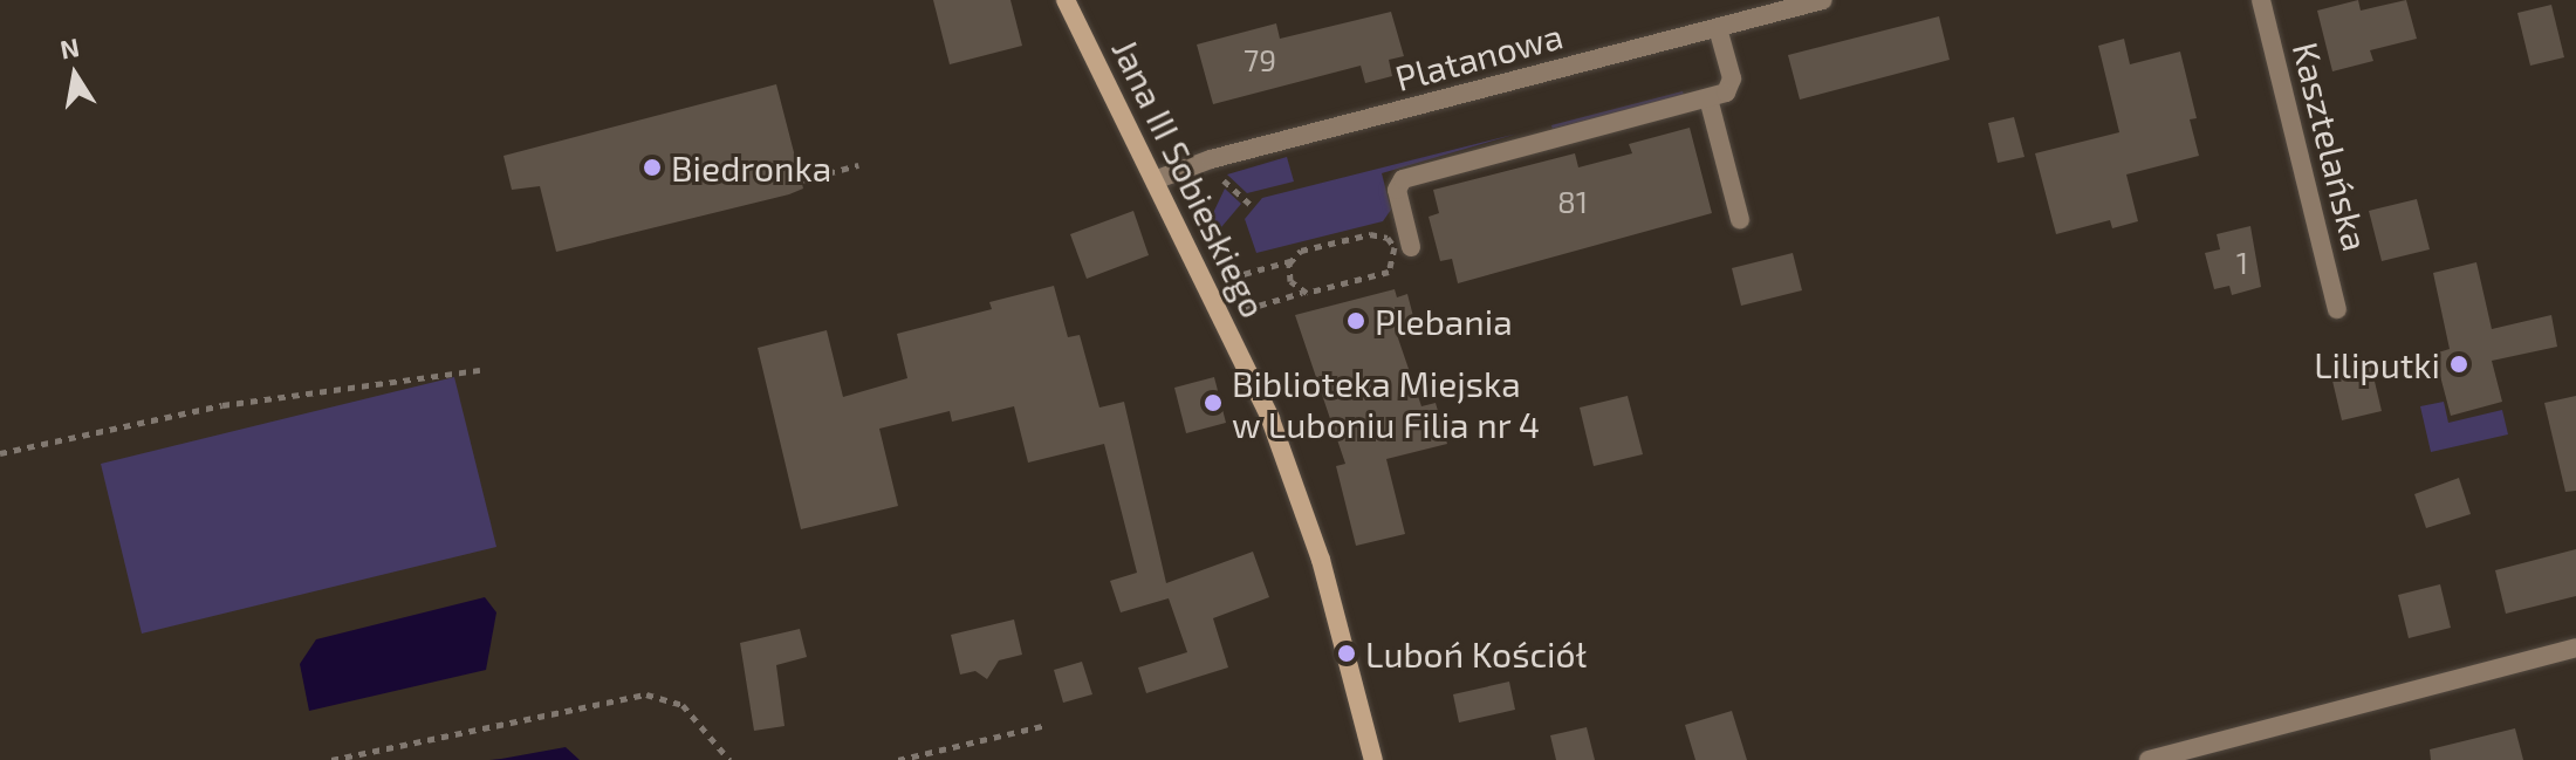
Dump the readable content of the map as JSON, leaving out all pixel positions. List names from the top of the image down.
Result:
{
  "streets": {
    "street": ["Platanowa", "Kasztelańska", "Jana III Sobieskiego"]
  },
  "crossings": [
    ["Platanowa", "Jana III Sobieskiego"]
  ],
  "places": [
    "Biedronka",
    "Plebania",
    "Liliputki",
    "Biblioteka Miejska w Luboniu Filia nr 4",
    "Luboń Kościół"
  ],
  "house_numbers": ["79", "81", "1"],
  "north": "top"
}
